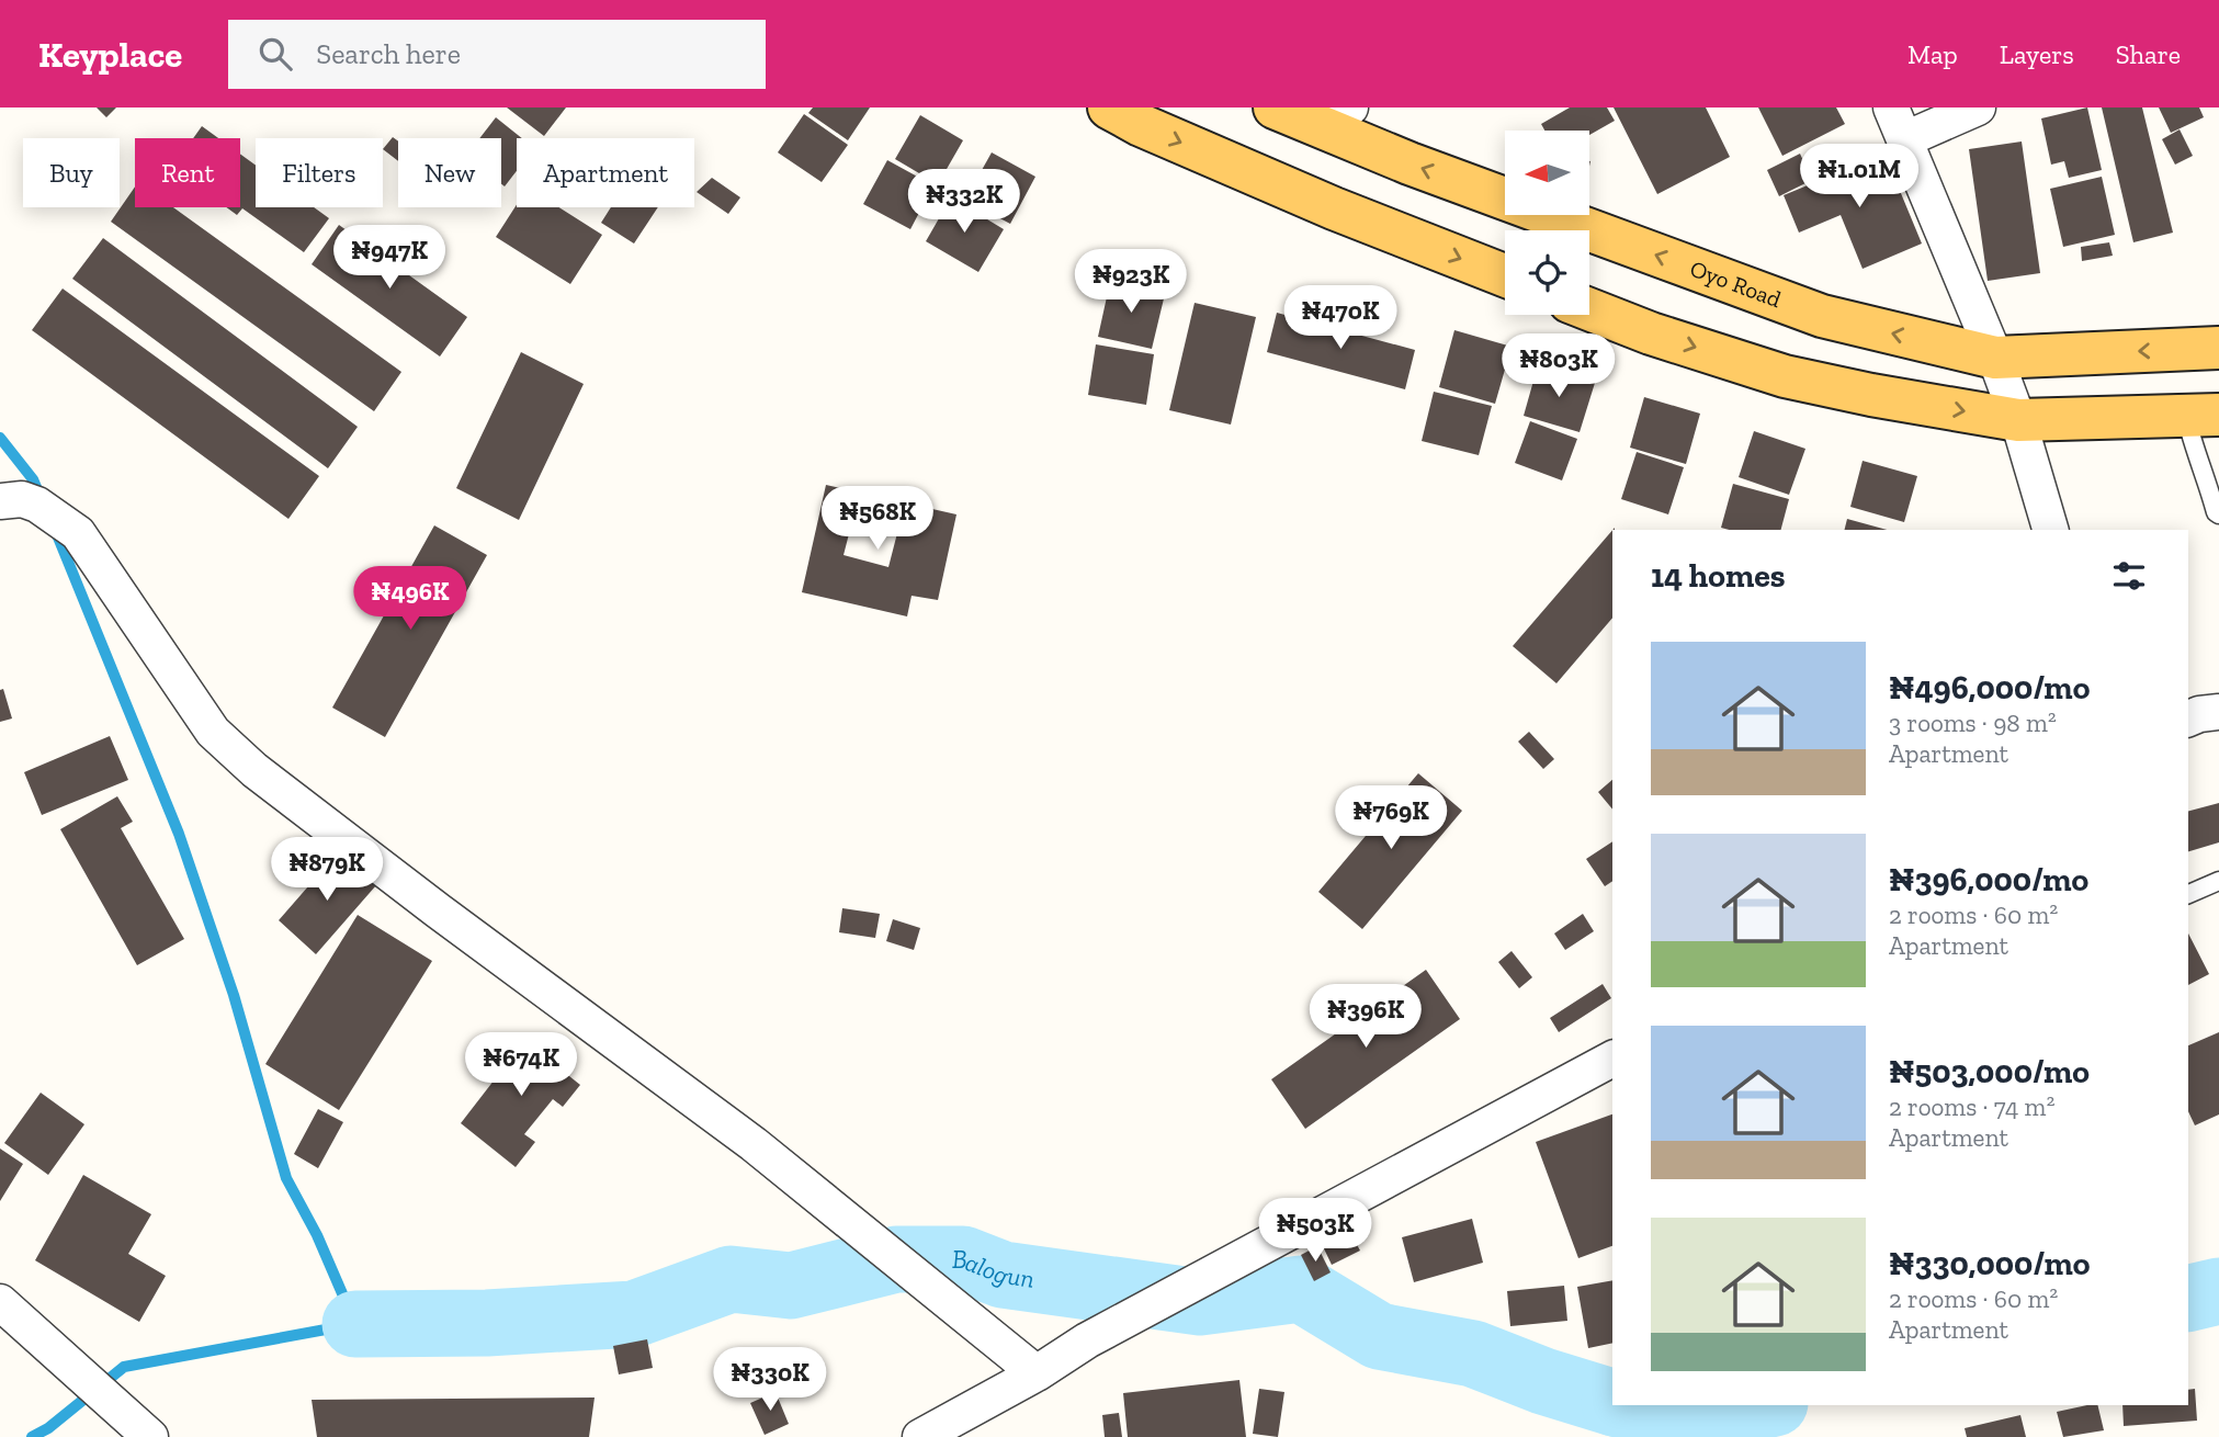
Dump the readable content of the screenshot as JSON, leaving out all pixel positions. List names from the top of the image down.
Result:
{
  "streets": {
    "main road": ["Oyo Road"]
  },
  "water": ["Balogun"],
  "north": "left",
  "page": {
    "header": "Keyplace",
    "search": "Search here",
    "nav": ["Map", "Layers", "Share"],
    "chip": [
      "Buy",
      "Rent",
      "Filters",
      "New",
      "Apartment"
    ],
    "price": [
      "₦1.01M",
      "₦332K",
      "₦947K",
      "₦923K",
      "₦470K",
      "₦803K",
      "₦568K",
      "₦496K",
      "₦769K",
      "₦879K",
      "₦396K",
      "₦674K",
      "₦503K",
      "₦330K"
    ],
    "heading": "14 homes",
    "list": [
      {
        "name": "₦496,000/mo",
        "note": "3 rooms · 98 m² · Apartment"
      },
      {
        "name": "₦396,000/mo",
        "note": "2 rooms · 60 m² · Apartment"
      },
      {
        "name": "₦503,000/mo",
        "note": "2 rooms · 74 m² · Apartment"
      },
      {
        "name": "₦330,000/mo",
        "note": "2 rooms · 60 m² · Apartment"
      }
    ]
  }
}
